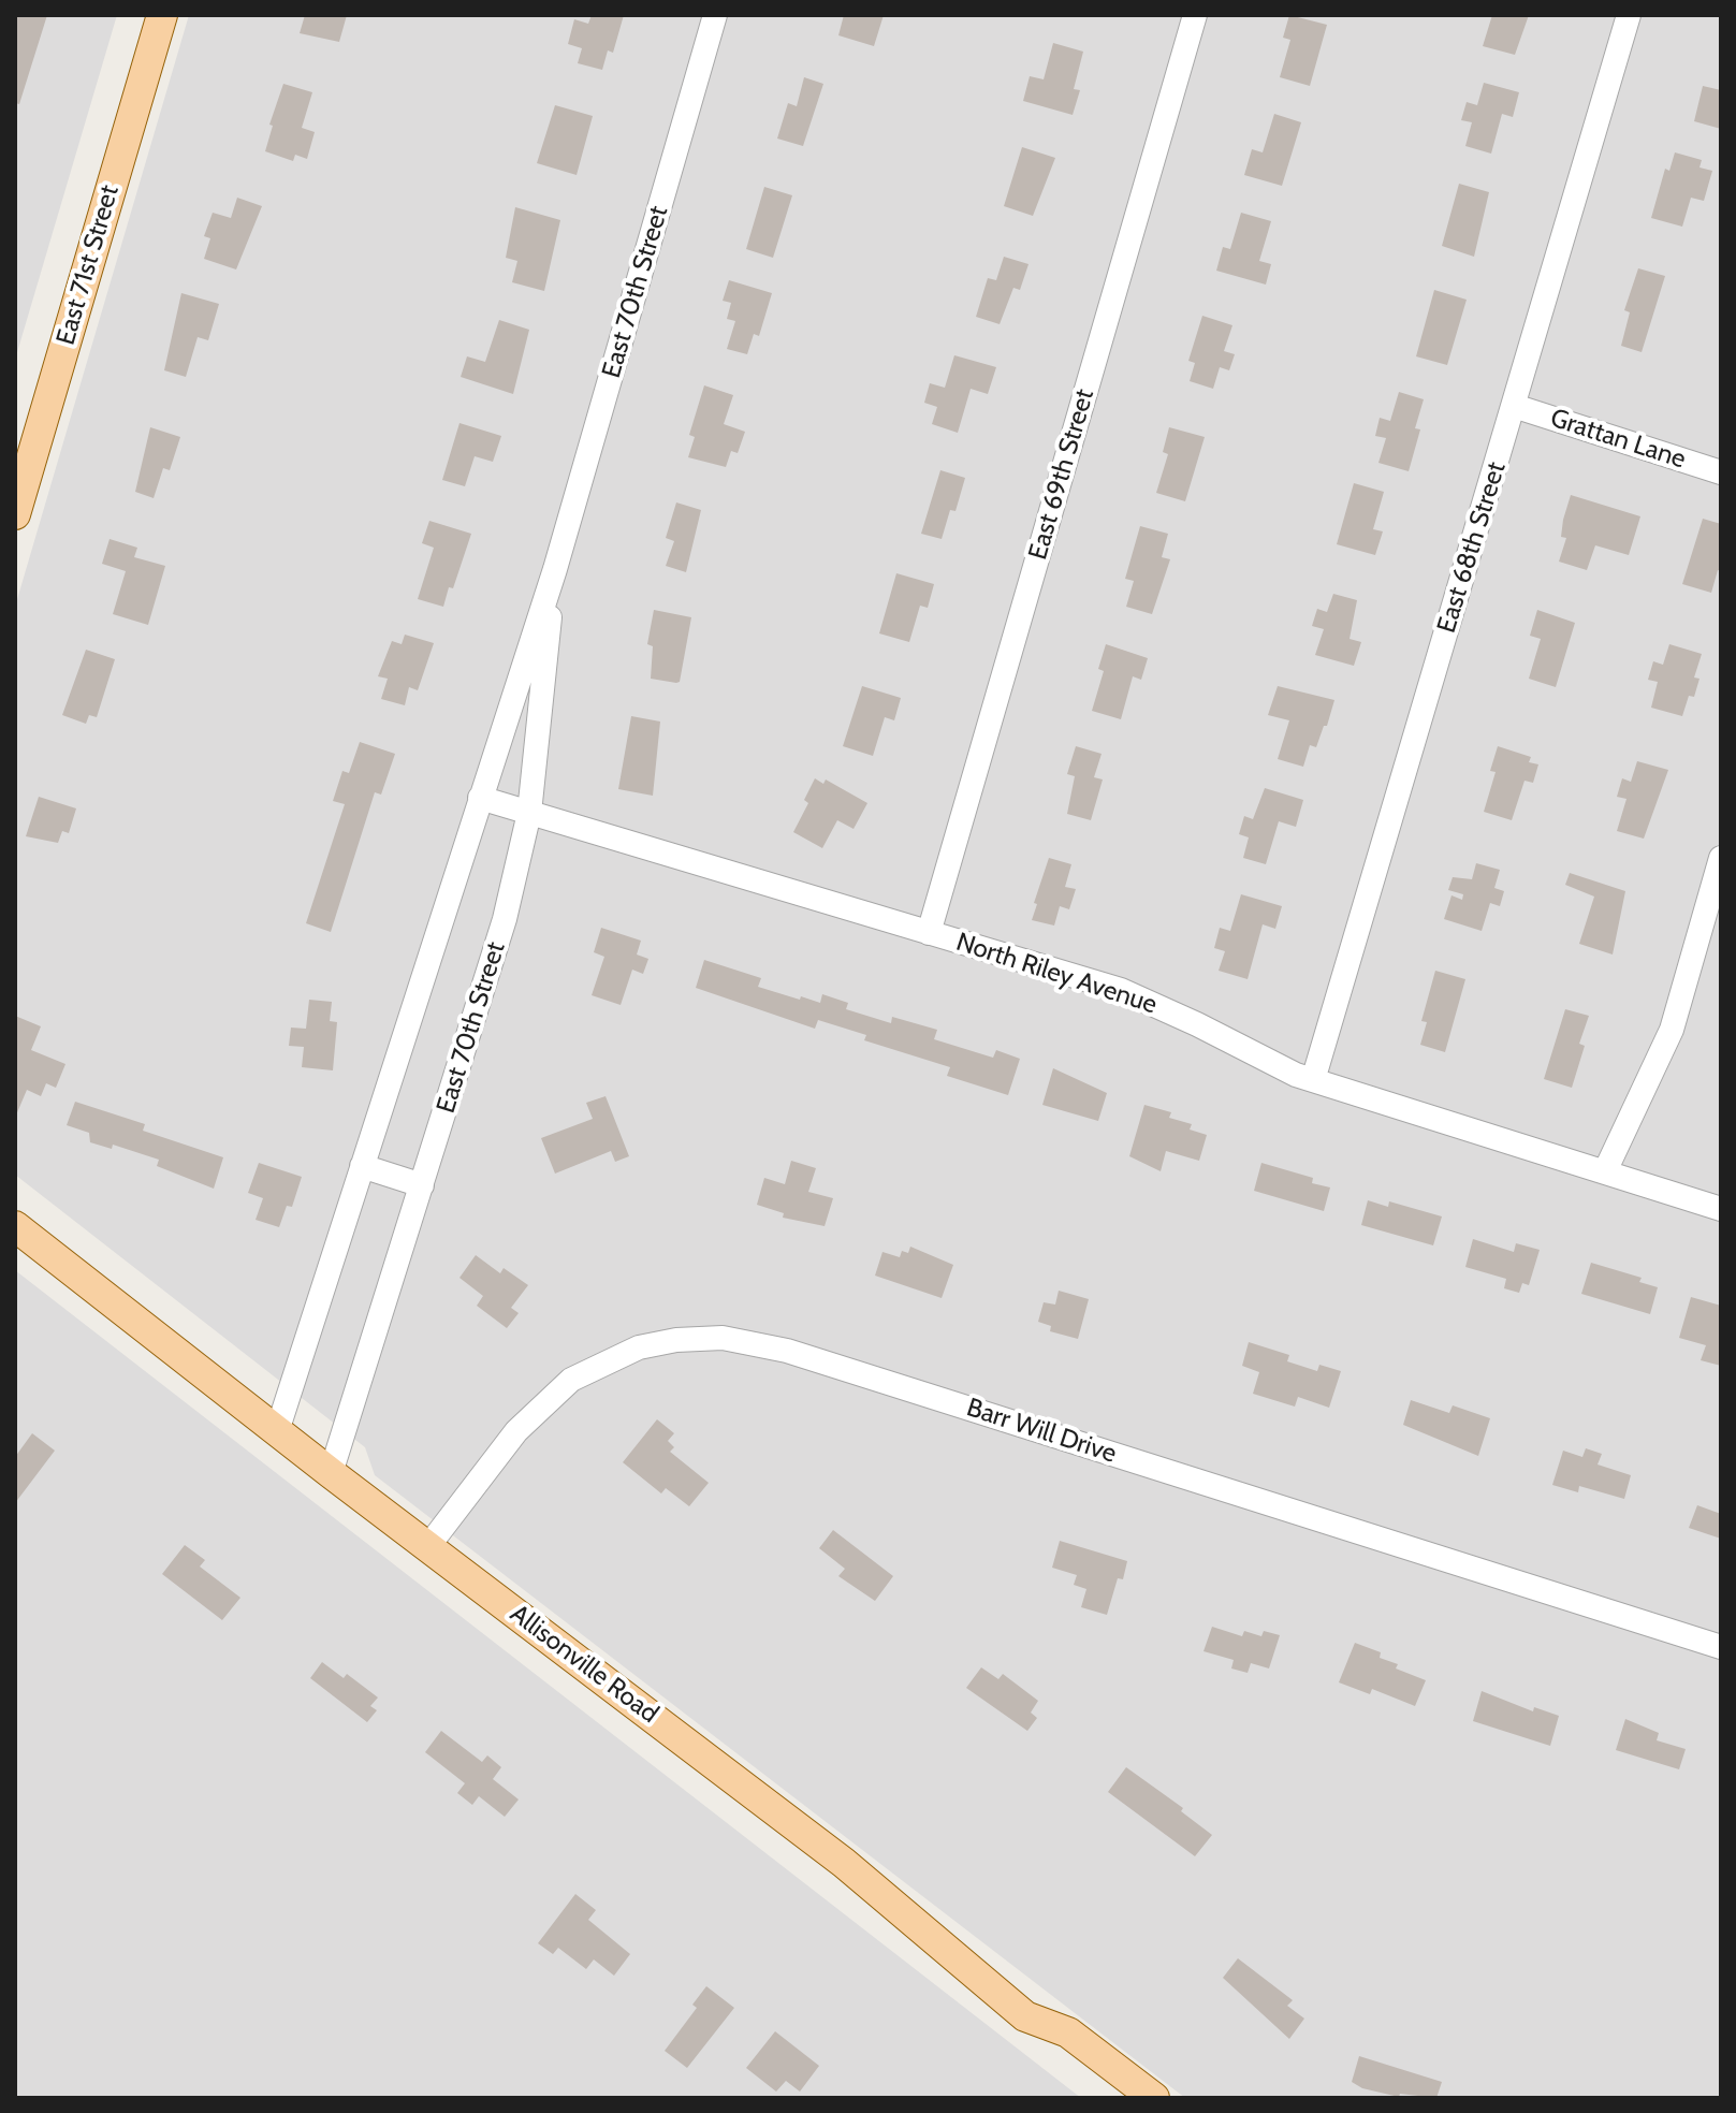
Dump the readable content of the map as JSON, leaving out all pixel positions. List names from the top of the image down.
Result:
{
  "streets": {
    "main road": ["East 71st Street", "Allisonville Road"],
    "street": [
      "East 70th Street",
      "Grattan Lane",
      "East 69th Street",
      "East 68th Street",
      "North Riley Avenue",
      "Barr Will Drive"
    ]
  },
  "crossings": [
    ["East 70th Street", "North Riley Avenue"],
    ["East 70th Street", "Allisonville Road"],
    ["Grattan Lane", "East 68th Street"],
    ["East 69th Street", "North Riley Avenue"],
    ["East 68th Street", "North Riley Avenue"],
    ["Barr Will Drive", "Allisonville Road"]
  ]
}
